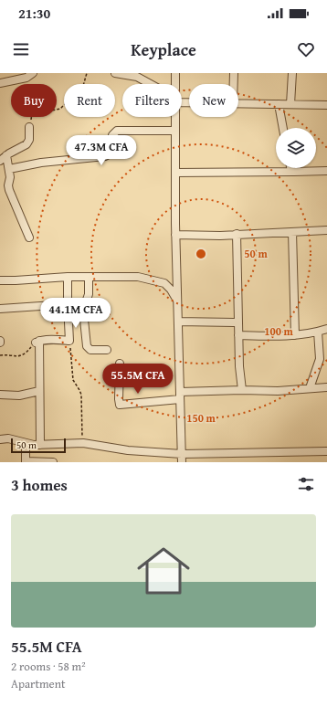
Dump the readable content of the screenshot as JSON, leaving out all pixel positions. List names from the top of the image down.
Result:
{
  "scale_bar": "50 m",
  "page": {
    "status": "21:30",
    "header": "Keyplace",
    "chip": [
      "Buy",
      "Rent",
      "Filters",
      "New"
    ],
    "price": ["47.3M CFA", "44.1M CFA", "55.5M CFA"],
    "scale": "50 m",
    "heading": "3 homes",
    "list": [
      {
        "name": "55.5M CFA",
        "note": "2 rooms · 58 m² · Apartment"
      }
    ]
  },
  "rings": ["50 m", "100 m", "150 m"]
}
